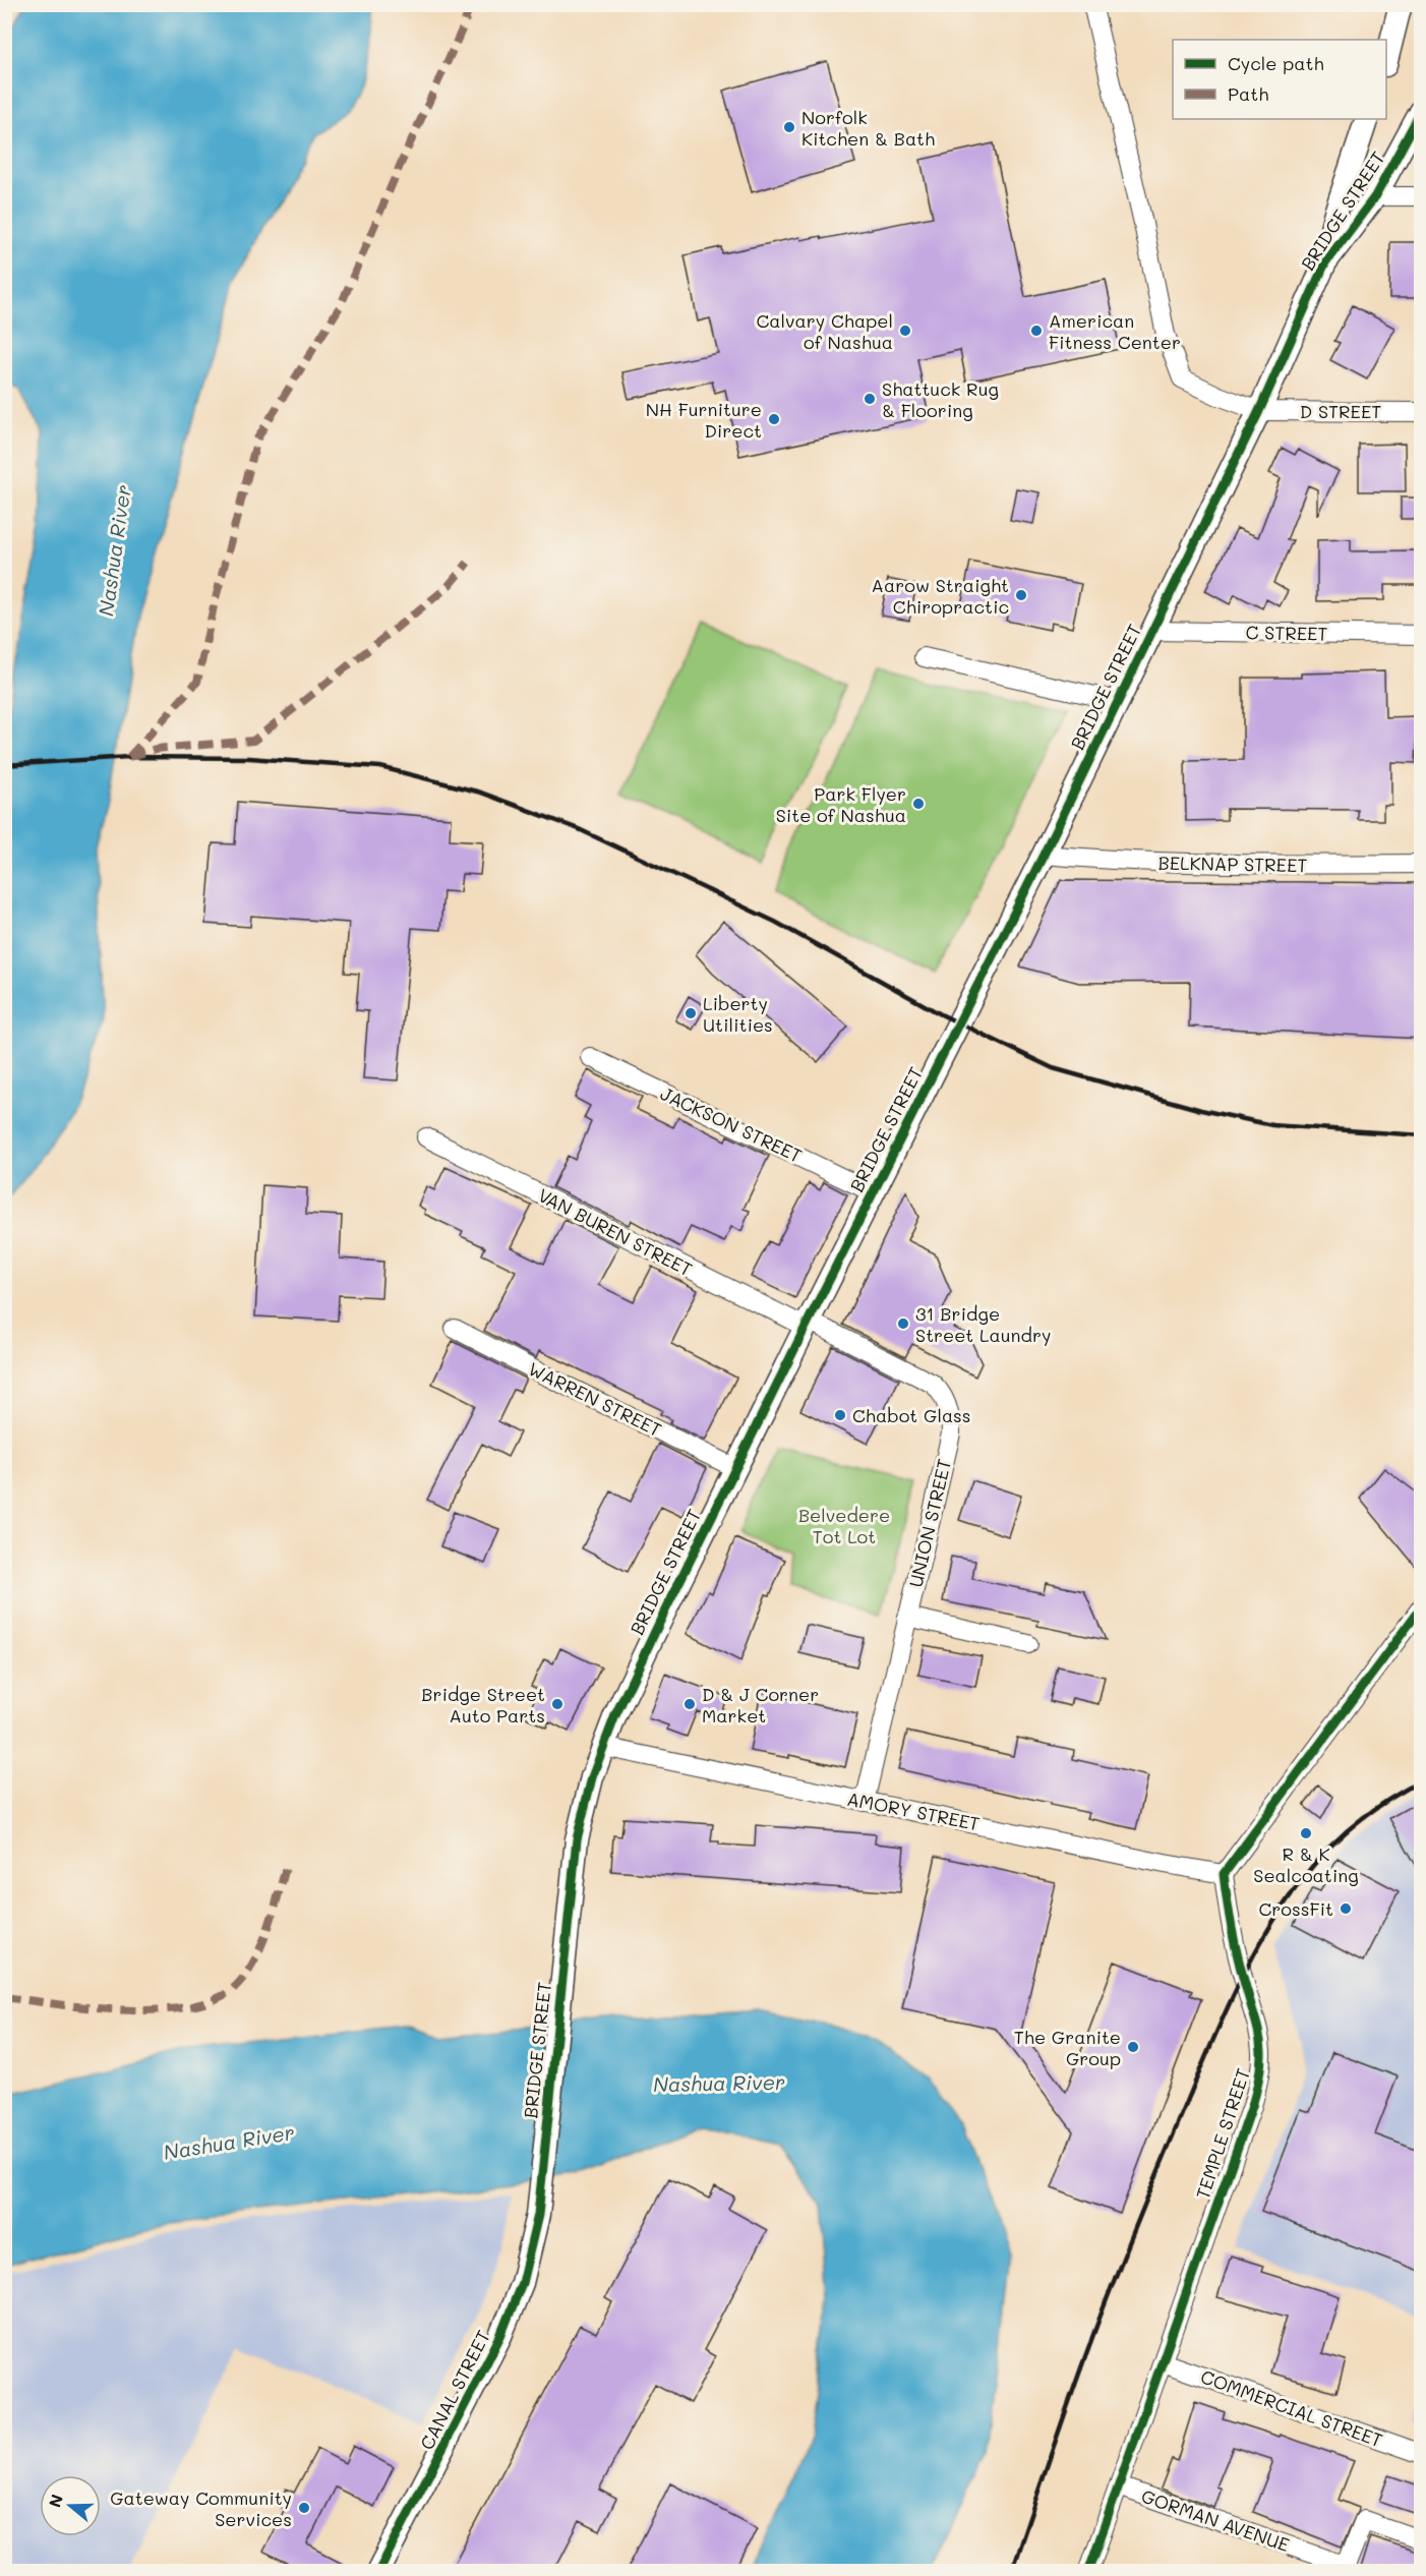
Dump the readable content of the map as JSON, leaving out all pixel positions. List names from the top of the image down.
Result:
{
  "streets": {
    "street": [
      "BRIDGE STREET",
      "D STREET",
      "C STREET",
      "BELKNAP STREET",
      "JACKSON STREET",
      "VAN BUREN STREET",
      "WARREN STREET",
      "UNION STREET",
      "AMORY STREET",
      "TEMPLE STREET",
      "CANAL STREET",
      "COMMERCIAL STREET",
      "GORMAN AVENUE"
    ]
  },
  "crossings": [
    ["BRIDGE STREET", "D STREET"],
    ["BRIDGE STREET", "C STREET"],
    ["BRIDGE STREET", "BELKNAP STREET"],
    ["BRIDGE STREET", "JACKSON STREET"],
    ["BRIDGE STREET", "VAN BUREN STREET"],
    ["BRIDGE STREET", "WARREN STREET"],
    ["BRIDGE STREET", "UNION STREET"],
    ["BRIDGE STREET", "AMORY STREET"],
    ["BRIDGE STREET", "CANAL STREET"],
    ["VAN BUREN STREET", "UNION STREET"],
    ["UNION STREET", "AMORY STREET"],
    ["AMORY STREET", "TEMPLE STREET"],
    ["TEMPLE STREET", "COMMERCIAL STREET"],
    ["TEMPLE STREET", "GORMAN AVENUE"]
  ],
  "water": ["Nashua River"],
  "parks": ["Belvedere Tot Lot"],
  "places": [
    "Norfolk Kitchen & Bath",
    "Calvary Chapel of Nashua",
    "American Fitness Center",
    "Shattuck Rug & Flooring",
    "NH Furniture Direct",
    "Aarow Straight Chiropractic",
    "Park Flyer Site of Nashua",
    "Liberty Utilities",
    "31 Bridge Street Laundry",
    "Chabot Glass",
    "Bridge Street Auto Parts",
    "D & J Corner Market",
    "R & K Sealcoating",
    "CrossFit",
    "The Granite Group",
    "Gateway Community Services"
  ],
  "legend": ["Cycle path", "Path"],
  "north": "left"
}
